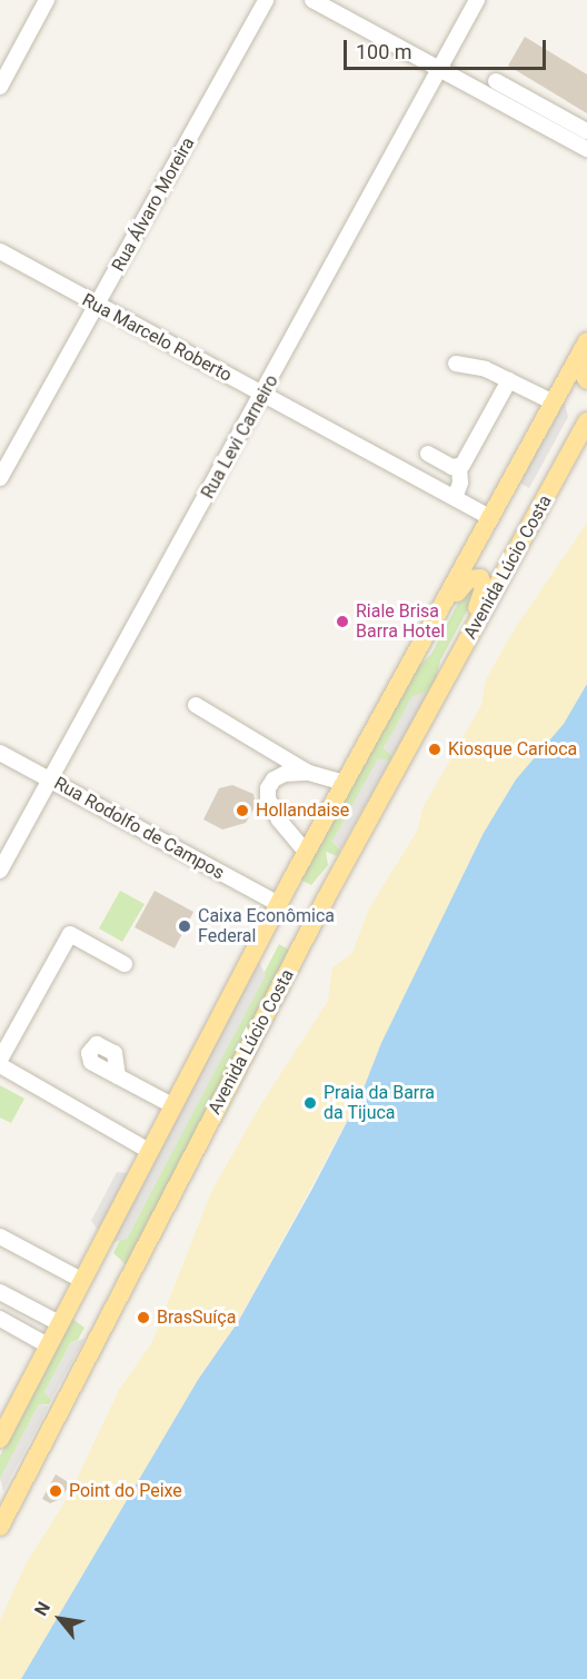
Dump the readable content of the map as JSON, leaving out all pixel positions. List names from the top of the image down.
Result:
{
  "streets": {
    "main road": ["Avenida Lúcio Costa"],
    "street": [
      "Rua Álvaro Moreira",
      "Rua Marcelo Roberto",
      "Rua Levi Carneiro",
      "Rua Rodolfo de Campos"
    ]
  },
  "crossings": [
    ["Rua Álvaro Moreira", "Rua Marcelo Roberto"],
    ["Rua Marcelo Roberto", "Rua Levi Carneiro"],
    ["Rua Levi Carneiro", "Rua Rodolfo de Campos"]
  ],
  "places": [
    "Riale Brisa Barra Hotel",
    "Kiosque Carioca",
    "Hollandaise",
    "Caixa Econômica Federal",
    "Praia da Barra da Tijuca",
    "BrasSuíça",
    "Point do Peixe"
  ],
  "scale_bar": "100 m",
  "north": "top left"
}
